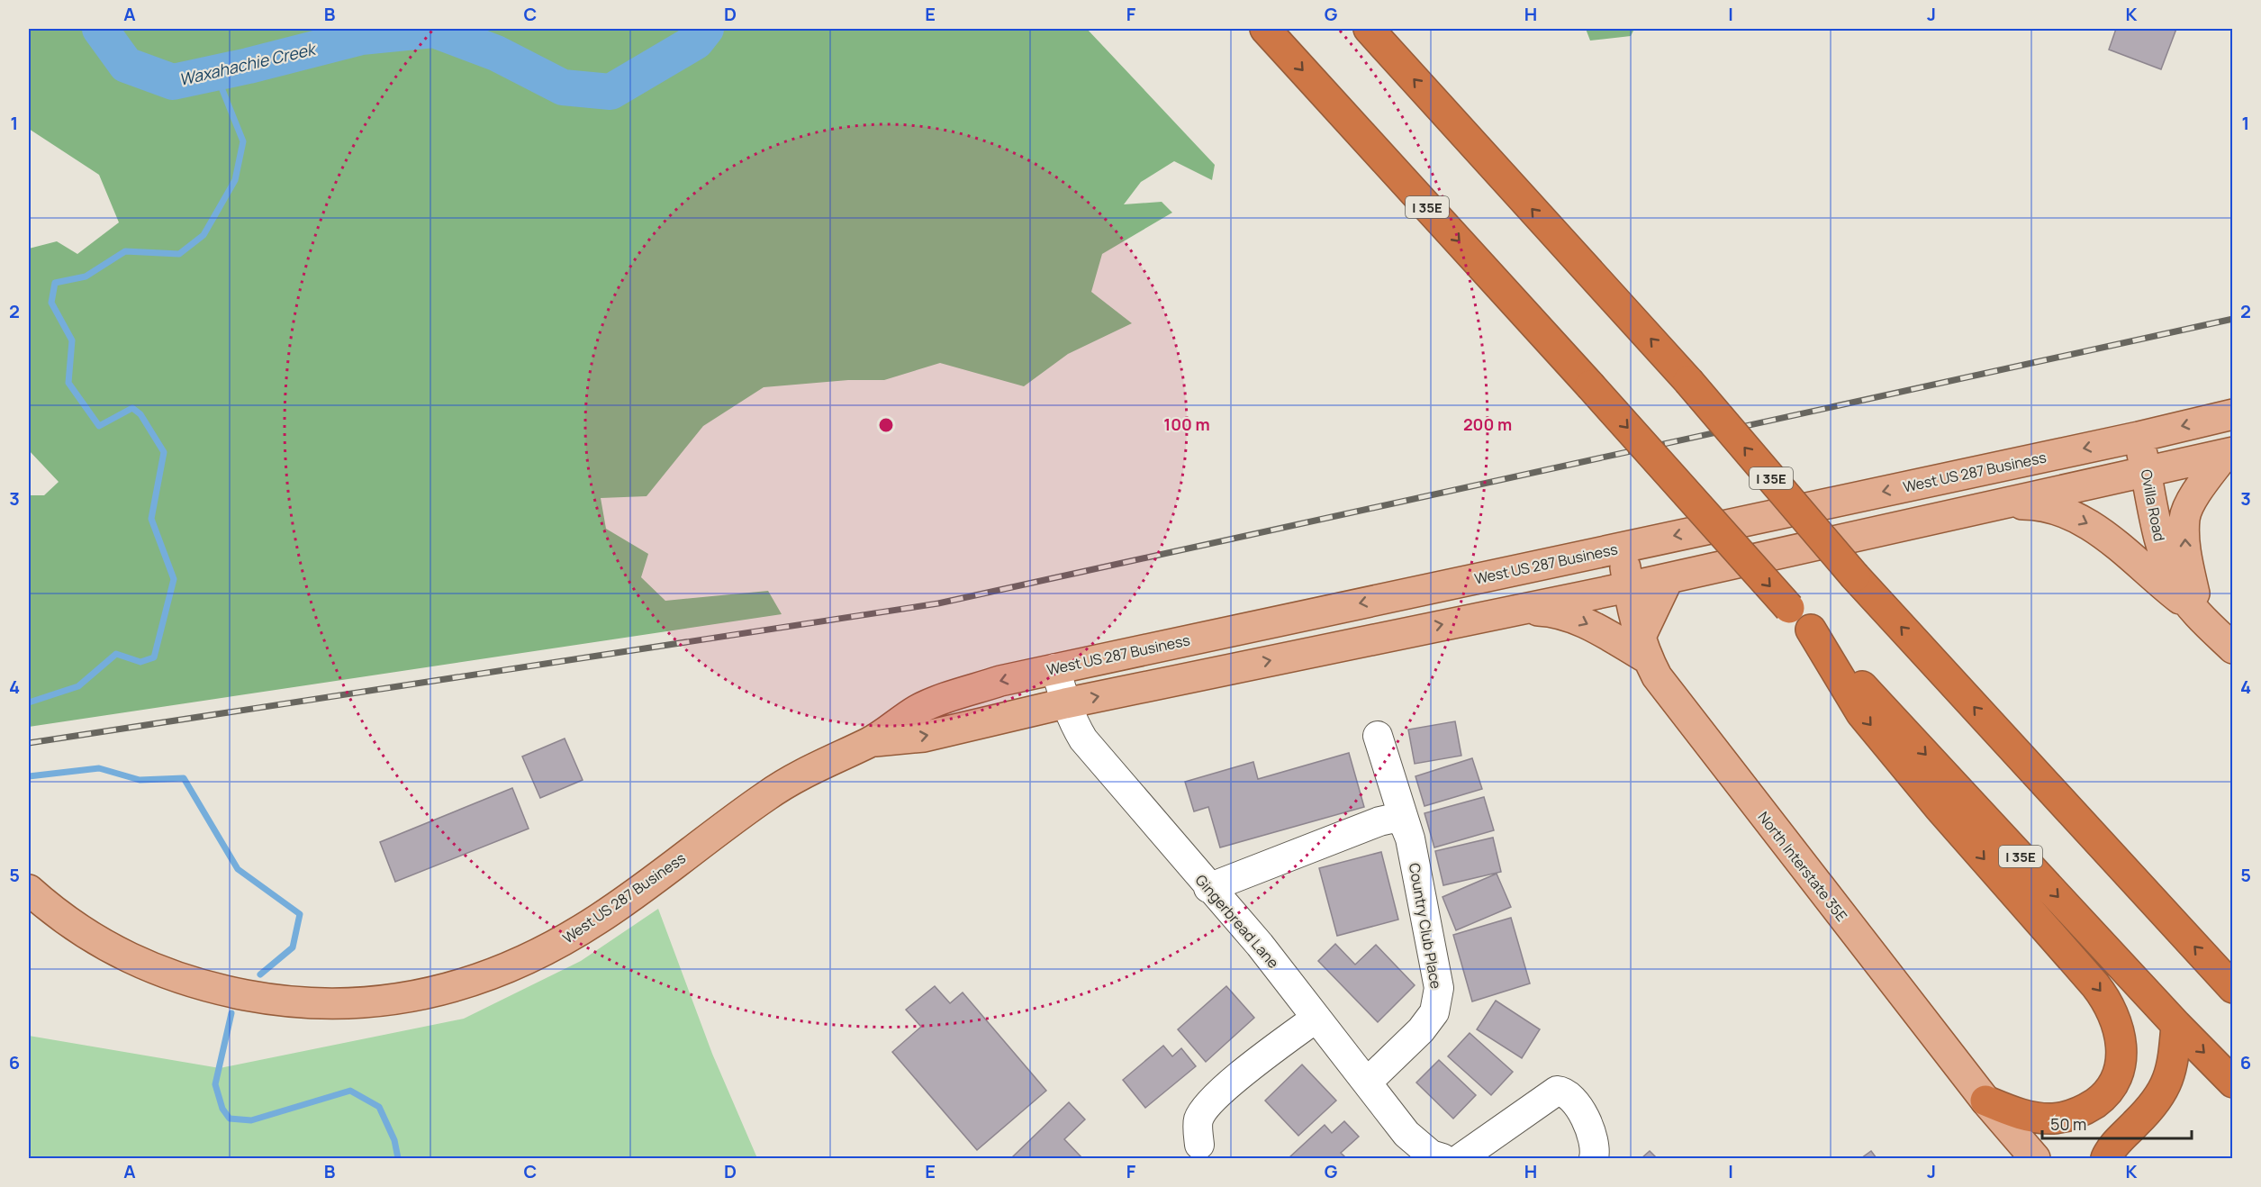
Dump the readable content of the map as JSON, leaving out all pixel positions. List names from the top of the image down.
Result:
{
  "streets": {
    "highway": ["I 35E"],
    "main road": ["West US 287 Business", "Ovilla Road", "North Interstate 35E"],
    "street": ["Gingerbread Lane", "Country Club Place"]
  },
  "crossings": [
    ["West US 287 Business", "Ovilla Road"],
    ["West US 287 Business", "North Interstate 35E"],
    ["West US 287 Business", "Gingerbread Lane"],
    ["Gingerbread Lane", "Country Club Place"]
  ],
  "water": ["Waxahachie Creek"],
  "scale_bar": "50 m",
  "grid": {
    "columns": [
      "A",
      "B",
      "C",
      "D",
      "E",
      "F",
      "G",
      "H",
      "I",
      "J",
      "K"
    ],
    "rows": [
      "1",
      "2",
      "3",
      "4",
      "5",
      "6"
    ]
  },
  "rings": ["100 m", "200 m"]
}
